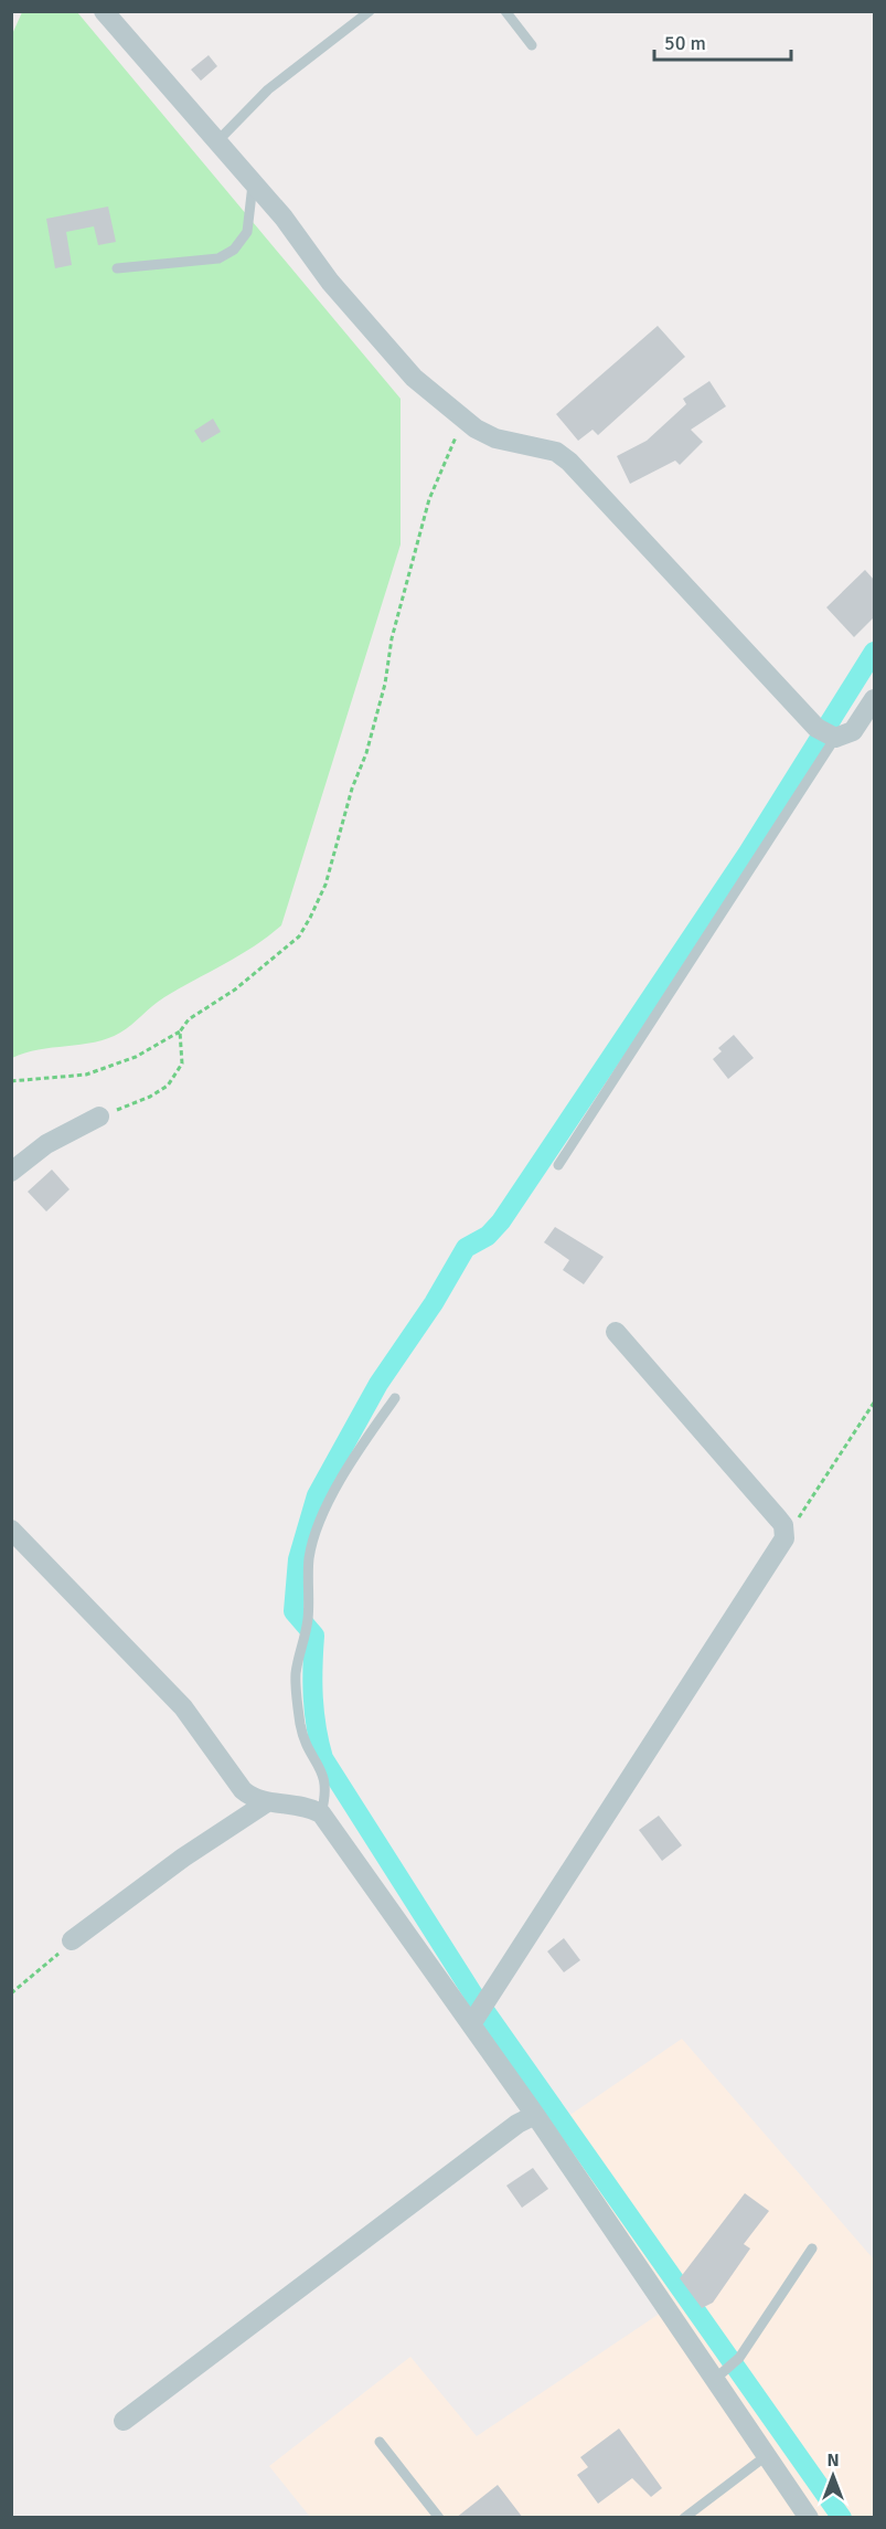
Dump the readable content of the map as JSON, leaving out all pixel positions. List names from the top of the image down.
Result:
{
  "scale_bar": "50 m",
  "north": "top"
}
